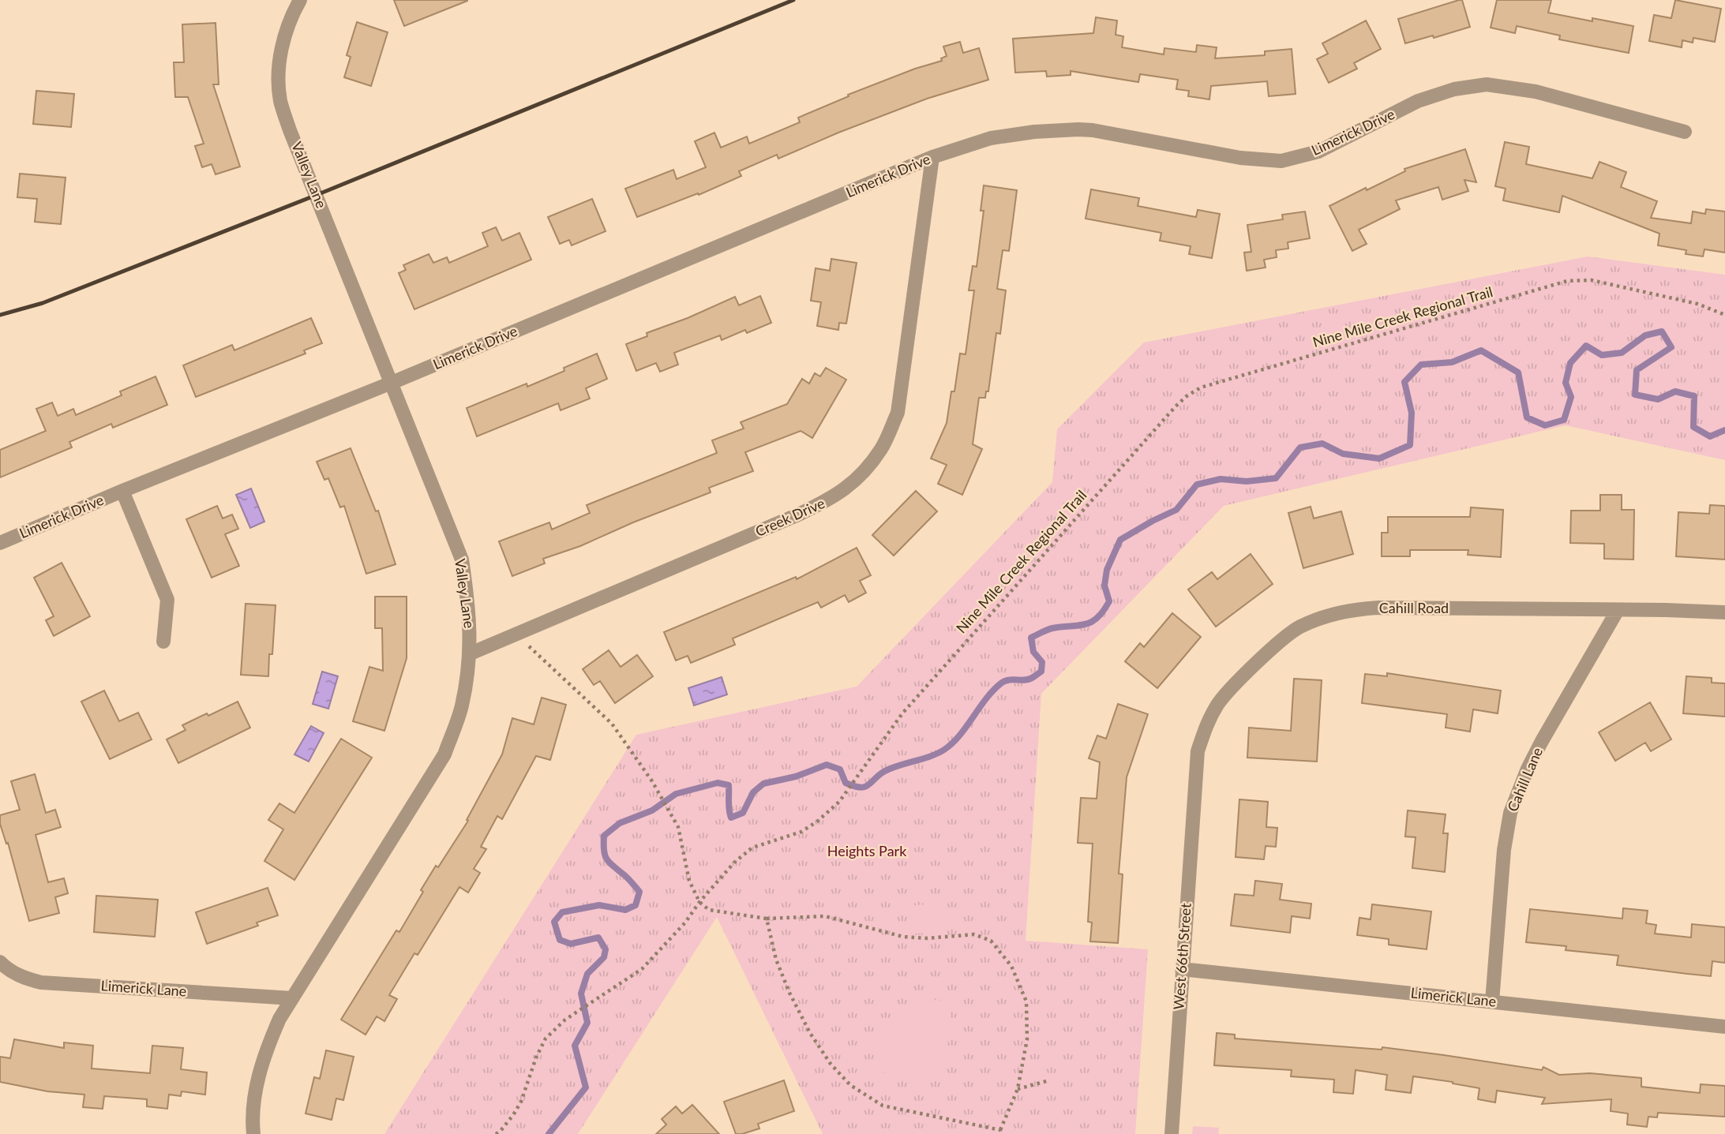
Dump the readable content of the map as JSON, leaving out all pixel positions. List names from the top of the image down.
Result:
{
  "streets": {
    "street": [
      "Limerick Drive",
      "Valley Lane",
      "Creek Drive",
      "Cahill Road",
      "Cahill Lane",
      "West 66th Street",
      "Limerick Lane"
    ],
    "path": ["Nine Mile Creek Regional Trail"]
  },
  "crossings": [
    ["Limerick Drive", "Valley Lane"],
    ["Limerick Drive", "Creek Drive"],
    ["Valley Lane", "Creek Drive"],
    ["Valley Lane", "Limerick Lane"],
    ["Cahill Road", "Cahill Lane"],
    ["Cahill Road", "West 66th Street"],
    ["Cahill Lane", "Limerick Lane"],
    ["West 66th Street", "Limerick Lane"]
  ],
  "parks": ["Heights Park"]
}
